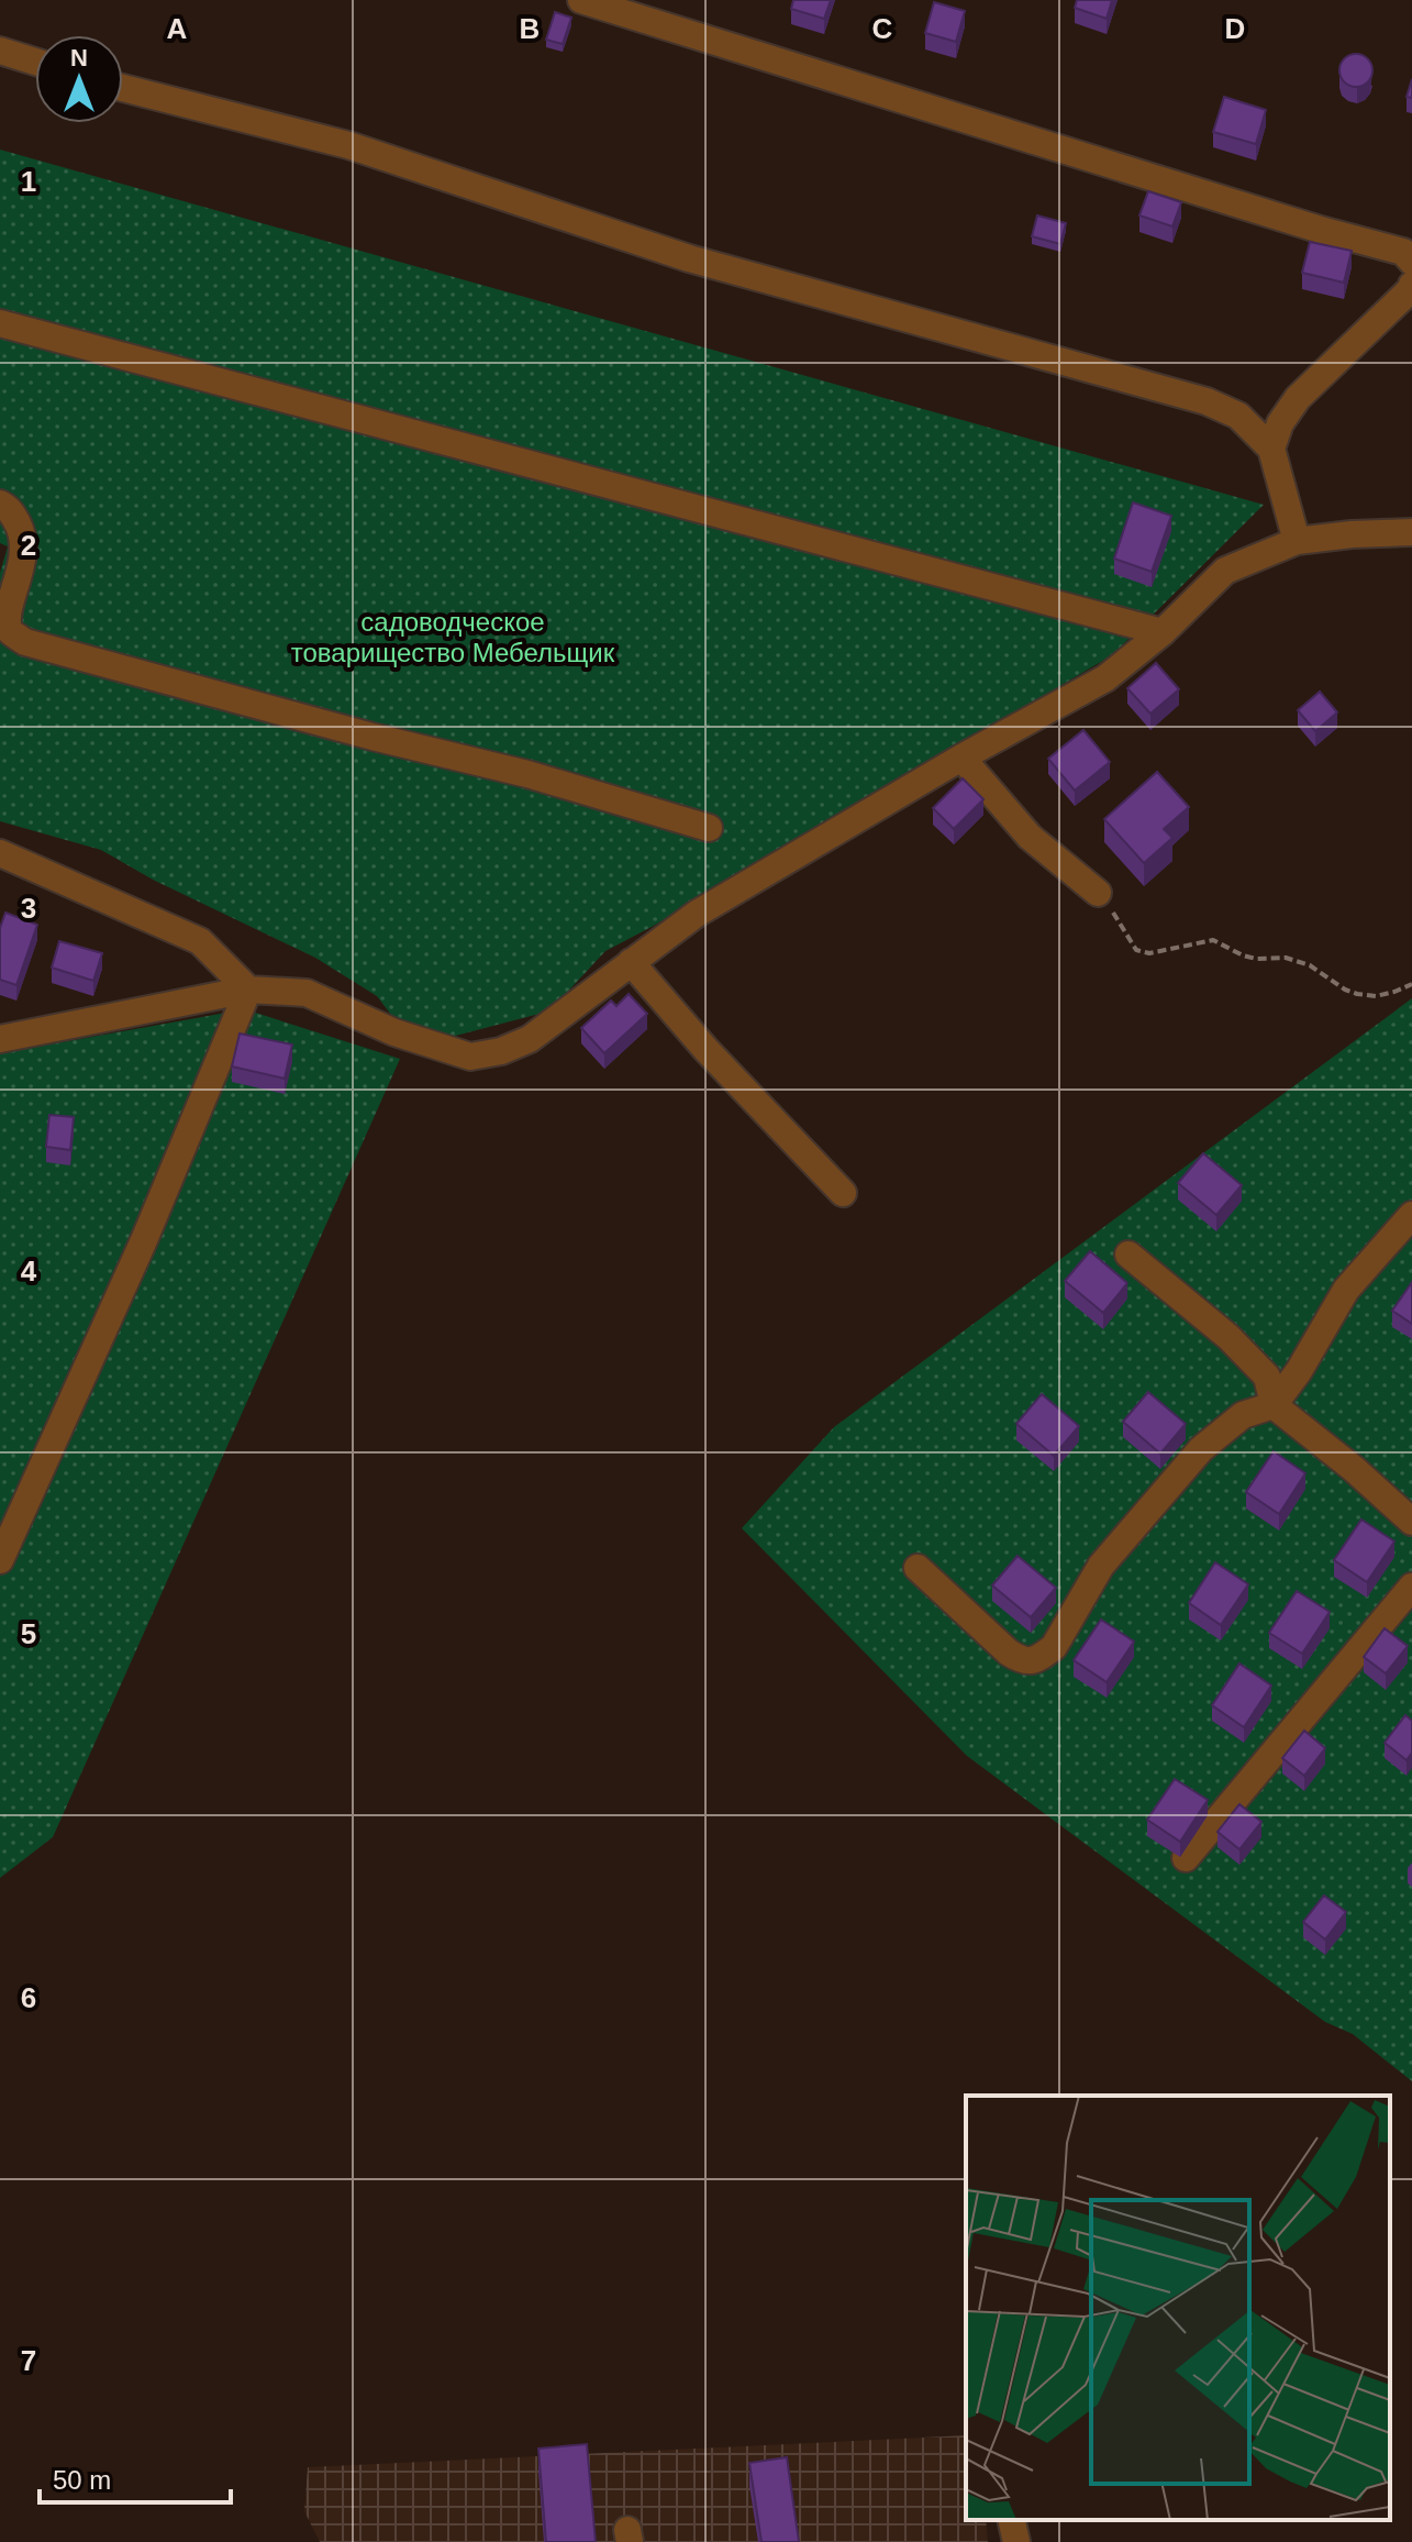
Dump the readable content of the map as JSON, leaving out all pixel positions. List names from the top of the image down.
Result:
{
  "parks": ["садоводческое товарищество Мебельщик"],
  "scale_bar": "50 m",
  "north": "top",
  "grid": {
    "columns": [
      "A",
      "B",
      "C",
      "D"
    ],
    "rows": [
      "1",
      "2",
      "3",
      "4",
      "5",
      "6",
      "7"
    ]
  }
}
